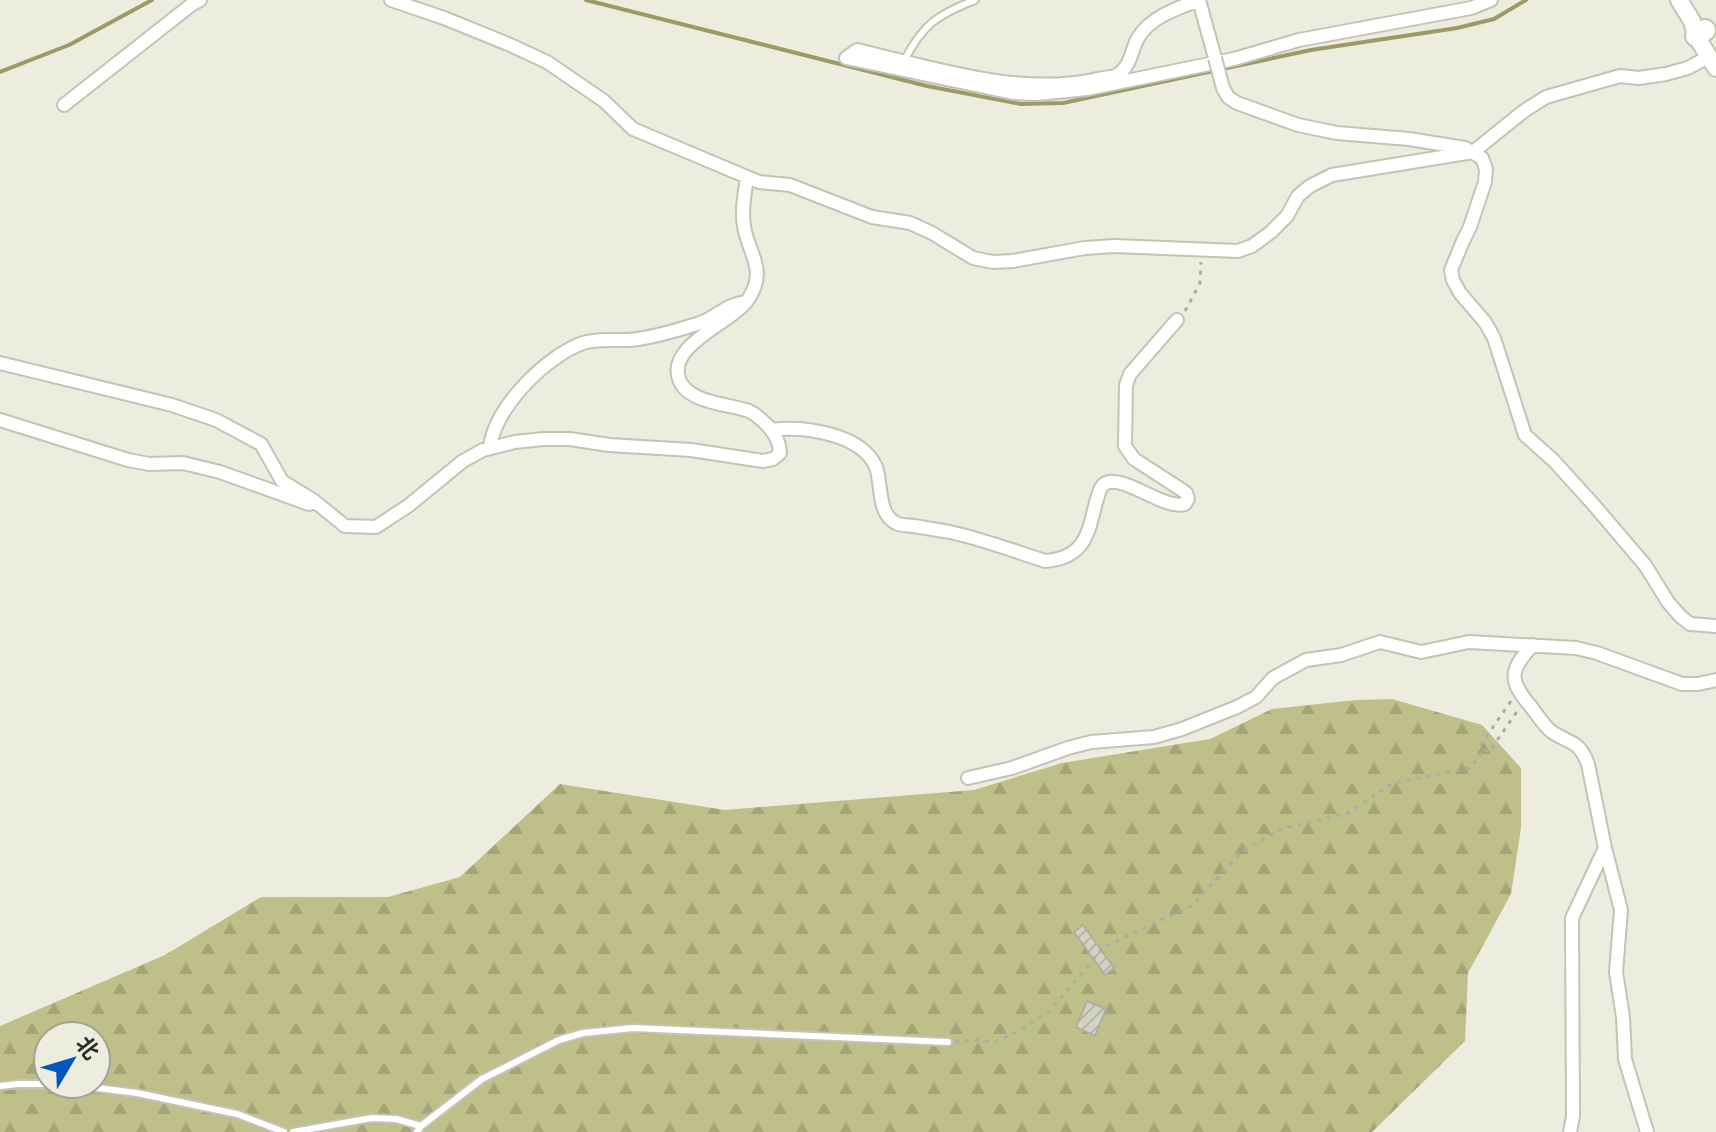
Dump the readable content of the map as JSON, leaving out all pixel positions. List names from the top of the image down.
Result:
{
  "north": "top right"
}
